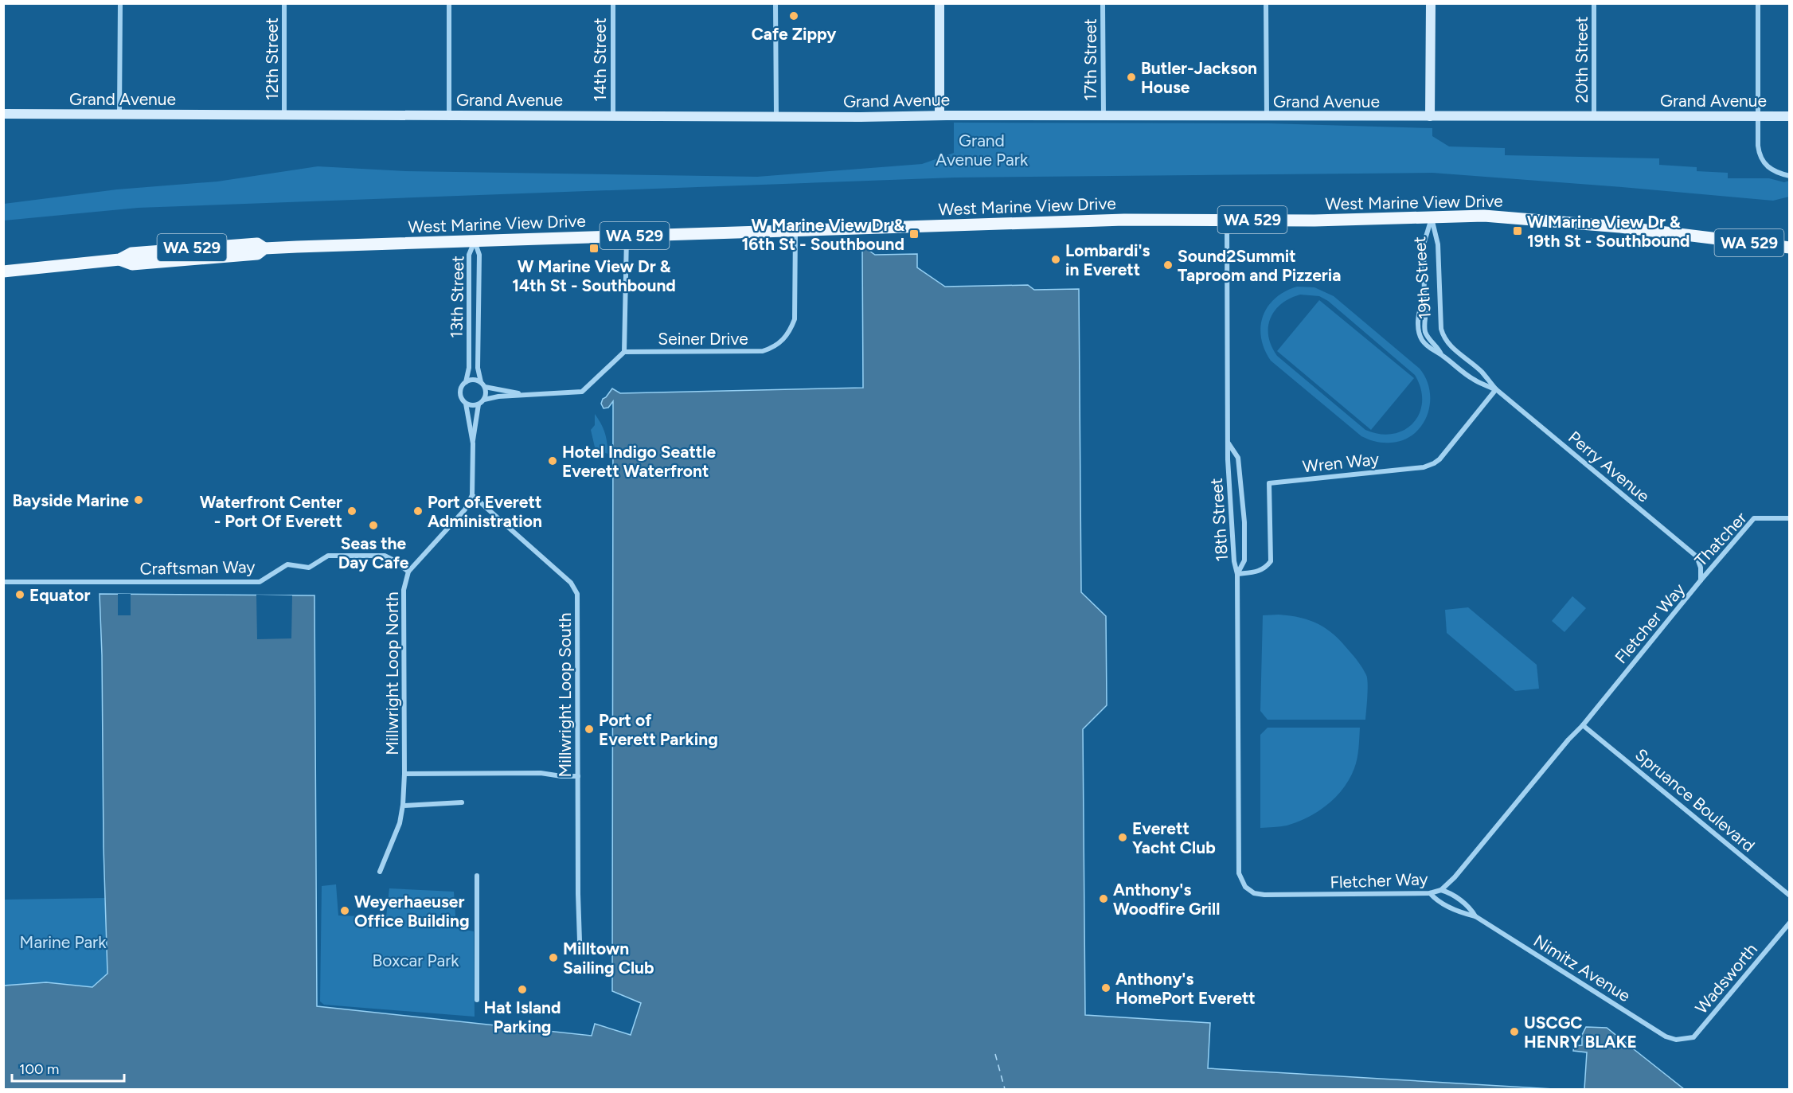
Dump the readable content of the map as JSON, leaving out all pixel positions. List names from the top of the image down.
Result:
{
  "streets": {
    "main road": ["West Marine View Drive", "WA 529"],
    "street": [
      "12th Street",
      "14th Street",
      "17th Street",
      "20th Street",
      "Grand Avenue",
      "19th Street",
      "13th Street",
      "Seiner Drive",
      "Wren Way",
      "Perry Avenue",
      "18th Street",
      "Thatcher",
      "Craftsman Way",
      "Fletcher Way",
      "Millwright Loop North",
      "Millwright Loop South",
      "Spruance Boulevard",
      "Nimitz Avenue",
      "Wadsworth"
    ]
  },
  "crossings": [
    ["12th Street", "Grand Avenue"],
    ["14th Street", "Grand Avenue"],
    ["17th Street", "Grand Avenue"],
    ["20th Street", "Grand Avenue"],
    ["West Marine View Drive", "19th Street"],
    ["West Marine View Drive", "13th Street"],
    ["West Marine View Drive", "Seiner Drive"],
    ["West Marine View Drive", "18th Street"],
    ["19th Street", "Wren Way"],
    ["19th Street", "Perry Avenue"],
    ["Wren Way", "Perry Avenue"],
    ["Wren Way", "18th Street"],
    ["Wren Way", "Fletcher Way"],
    ["Perry Avenue", "Fletcher Way"],
    ["18th Street", "Fletcher Way"],
    ["Thatcher", "Fletcher Way"],
    ["Craftsman Way", "Millwright Loop North"],
    ["Fletcher Way", "Spruance Boulevard"],
    ["Fletcher Way", "Nimitz Avenue"],
    ["Millwright Loop North", "Millwright Loop South"],
    ["Nimitz Avenue", "Wadsworth"]
  ],
  "parks": ["Grand Avenue Park", "Marine Park", "Boxcar Park"],
  "places": {
    "other": [
      "Cafe Zippy",
      "Butler-Jackson House",
      "Lombardi's in Everett",
      "Sound2Summit Taproom and Pizzeria",
      "Hotel Indigo Seattle Everett Waterfront",
      "Bayside Marine",
      "Waterfront Center - Port Of Everett",
      "Port of Everett Administration",
      "Seas the Day Cafe",
      "Equator",
      "Port of Everett Parking",
      "Everett Yacht Club",
      "Anthony's Woodfire Grill",
      "Weyerhaeuser Office Building",
      "Milltown Sailing Club",
      "Anthony's HomePort Everett",
      "Hat Island Parking",
      "USCGC HENRY BLAKE"
    ],
    "transit": ["W Marine View Dr & 19th St - Southbound", "W Marine View Dr & 16th St - Southbound", "W Marine View Dr & 14th St - Southbound"]
  },
  "scale_bar": "100 m"
}
